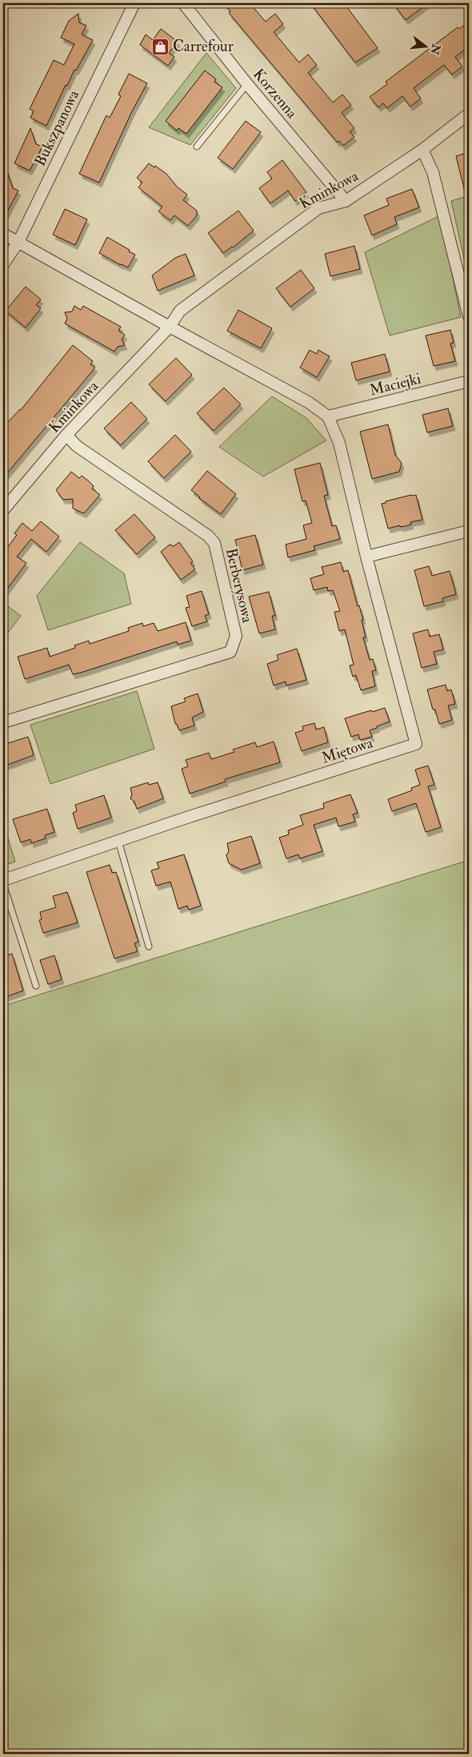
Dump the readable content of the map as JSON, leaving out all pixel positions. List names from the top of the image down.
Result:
{
  "streets": {
    "street": [
      "Korzenna",
      "Bukszpanowa",
      "Kminkowa",
      "Maciejki",
      "Berberysowa",
      "Miętowa"
    ]
  },
  "crossings": [
    ["Korzenna", "Kminkowa"],
    ["Kminkowa", "Berberysowa"]
  ],
  "places": {
    "shop": ["Carrefour"]
  },
  "north": "right"
}
